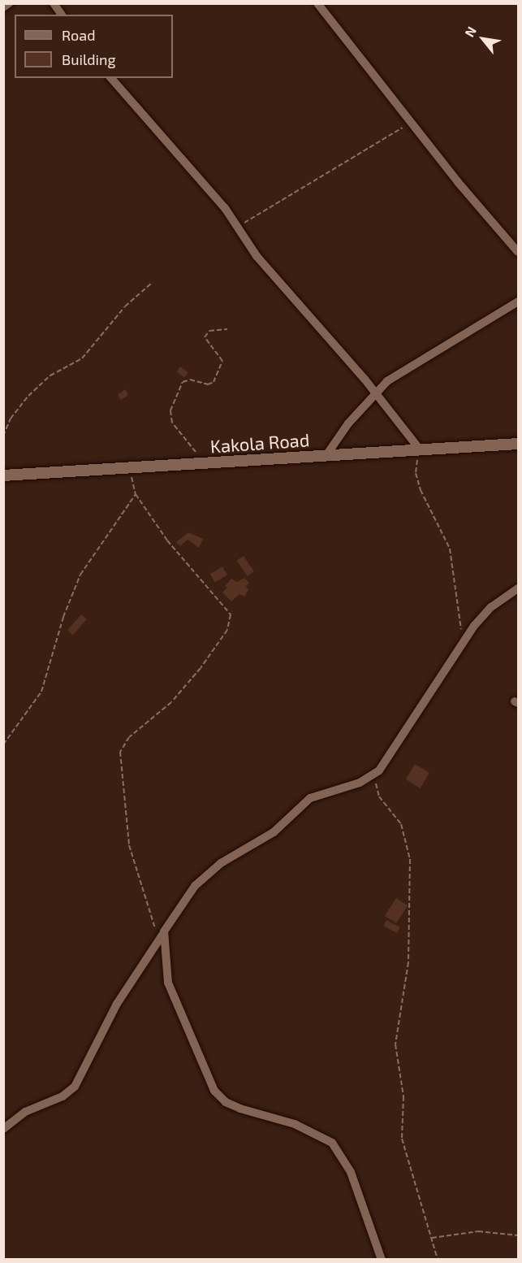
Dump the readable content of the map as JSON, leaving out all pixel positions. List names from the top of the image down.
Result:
{
  "streets": {
    "main road": ["Kakola Road"]
  },
  "legend": ["Road", "Building"],
  "north": "top left"
}
